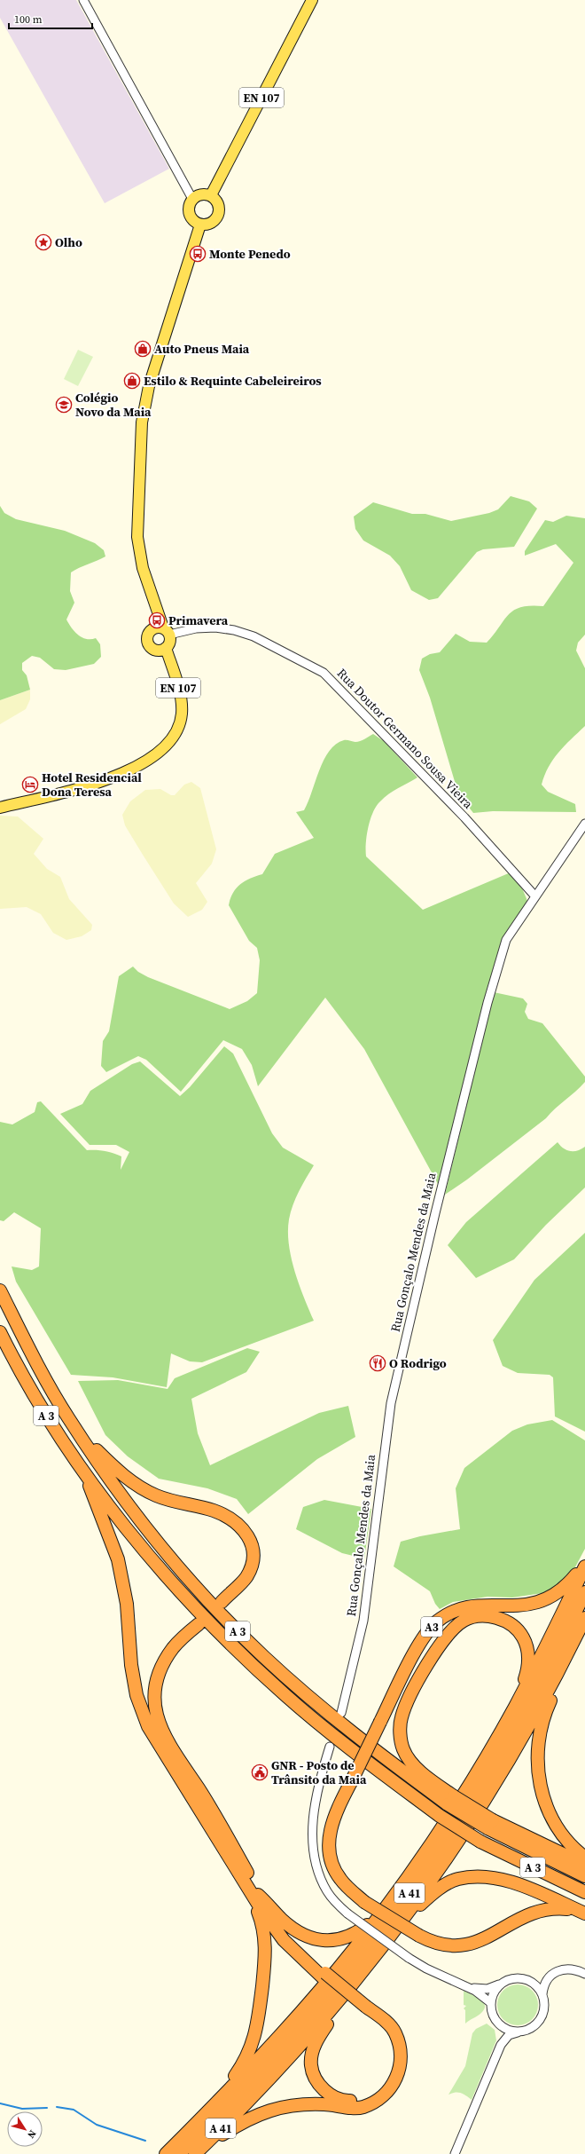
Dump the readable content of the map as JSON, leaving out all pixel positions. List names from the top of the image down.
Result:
{
  "streets": {
    "highway": ["A 3", "A3", "A 41"],
    "main road": ["EN 107"],
    "street": ["Rua Doutor Germano Sousa Vieira", "Rua Gonçalo Mendes da Maia"]
  },
  "crossings": [
    ["EN 107", "Rua Doutor Germano Sousa Vieira"],
    ["Rua Doutor Germano Sousa Vieira", "Rua Gonçalo Mendes da Maia"]
  ],
  "places": {
    "place": ["Olho"],
    "bus stop": ["Monte Penedo", "Primavera"],
    "shop": ["Auto Pneus Maia", "Estilo & Requinte Cabeleireiros"],
    "school or university": ["Colégio Novo da Maia"],
    "hotel": ["Hotel Residencial Dona Teresa"],
    "restaurant": ["O Rodrigo"],
    "public building": ["GNR - Posto de Trânsito da Maia"]
  },
  "scale_bar": "100 m",
  "north": "bottom right"
}
